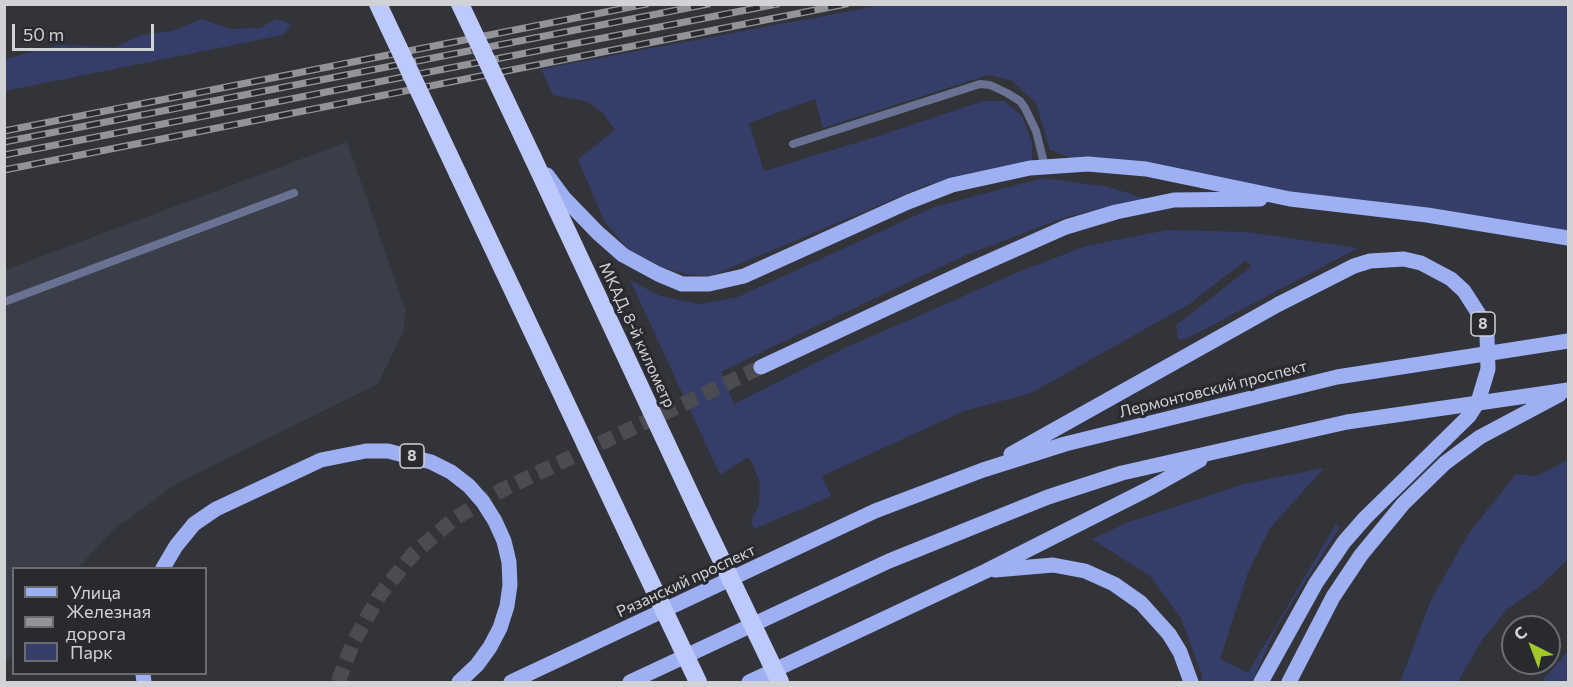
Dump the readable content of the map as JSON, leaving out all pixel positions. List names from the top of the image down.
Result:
{
  "streets": {
    "highway": ["МКАД, 8-й километр"],
    "main road": ["8", "Лермонтовский проспект", "Рязанский проспект"]
  },
  "crossings": [
    ["8", "Лермонтовский проспект"],
    ["Лермонтовский проспект", "Рязанский проспект"]
  ],
  "legend": ["Улица", "Железная дорога", "Парк"],
  "scale_bar": "50 m",
  "north": "top left"
}
